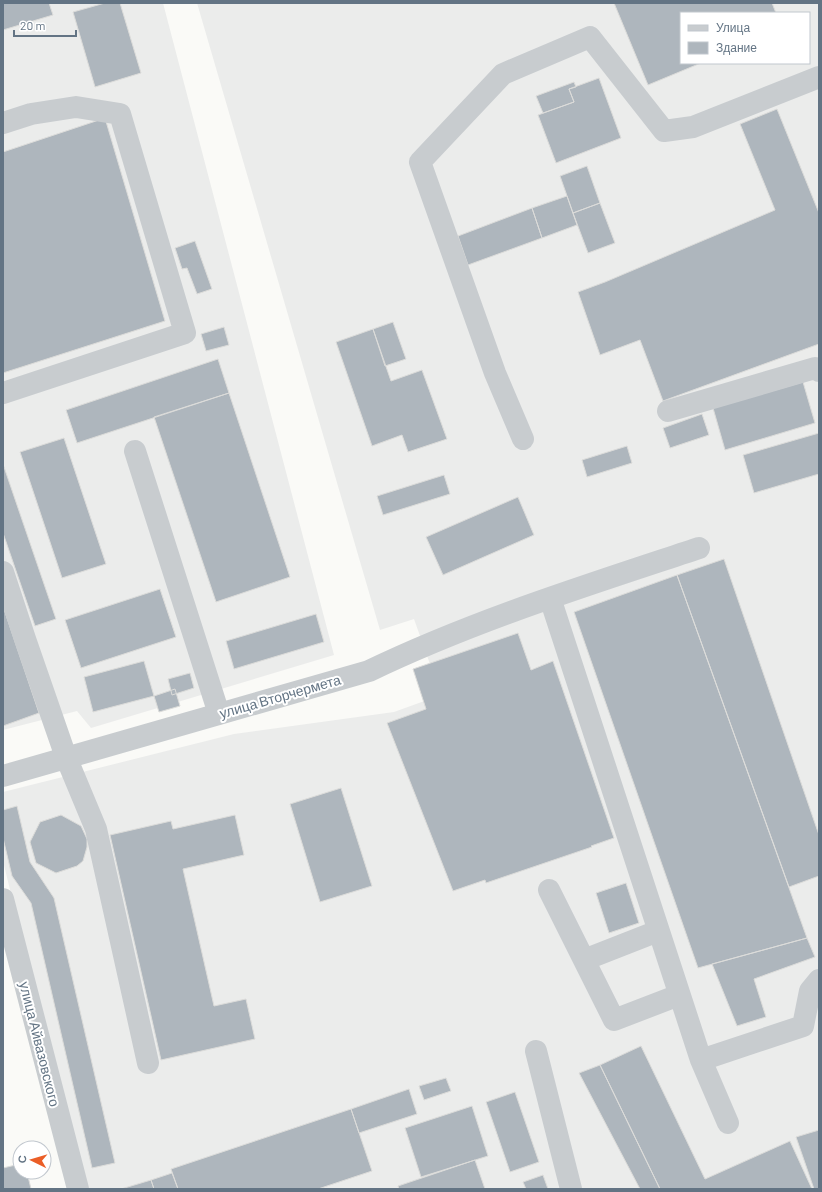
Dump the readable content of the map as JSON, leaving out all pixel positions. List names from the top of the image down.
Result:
{
  "streets": {
    "street": ["улица Вторчермета", "улица Айвазовского"]
  },
  "legend": ["Улица", "Здание"],
  "scale_bar": "20 m",
  "north": "left"
}
